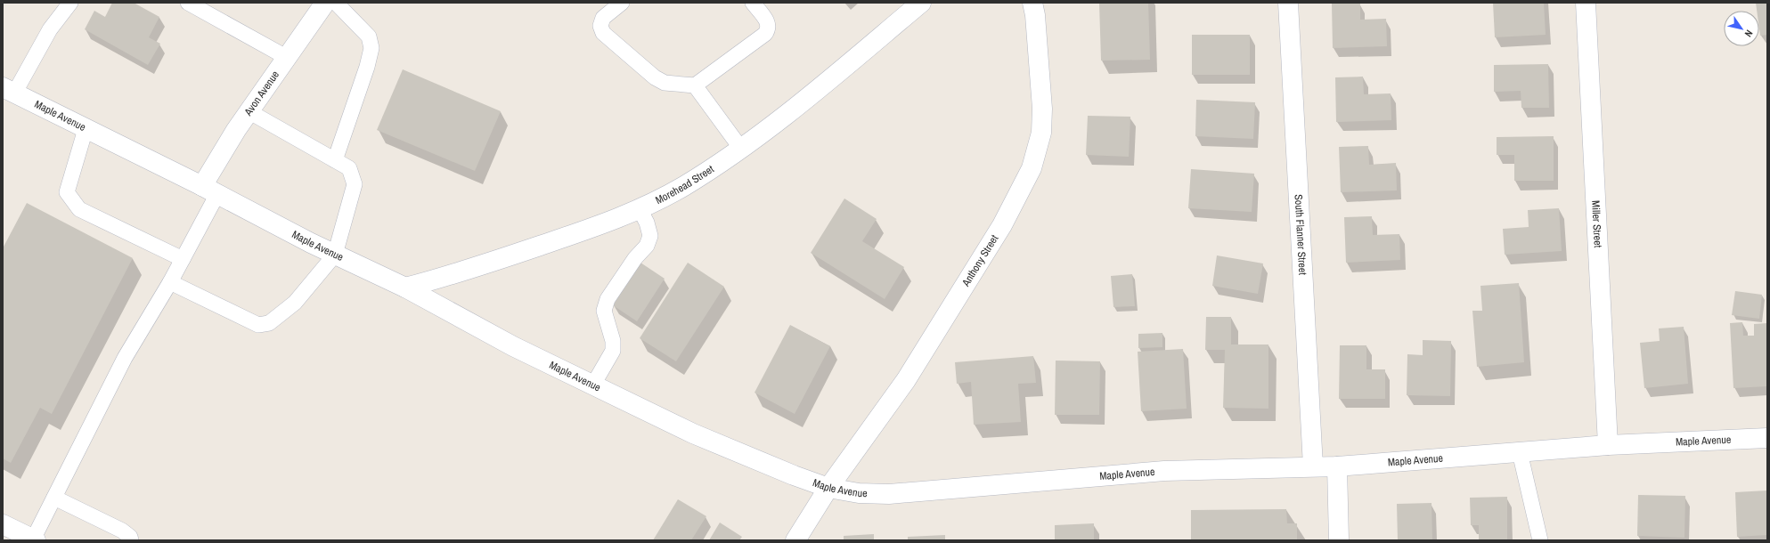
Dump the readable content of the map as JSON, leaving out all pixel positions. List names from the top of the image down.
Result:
{
  "streets": {
    "street": [
      "Avon Avenue",
      "Maple Avenue",
      "Morehead Street",
      "Miller Street",
      "South Flanner Street",
      "Anthony Street"
    ]
  },
  "crossings": [
    ["Avon Avenue", "Maple Avenue"],
    ["Maple Avenue", "Morehead Street"],
    ["Maple Avenue", "Miller Street"],
    ["Maple Avenue", "South Flanner Street"],
    ["Maple Avenue", "Anthony Street"]
  ],
  "north": "bottom right"
}
